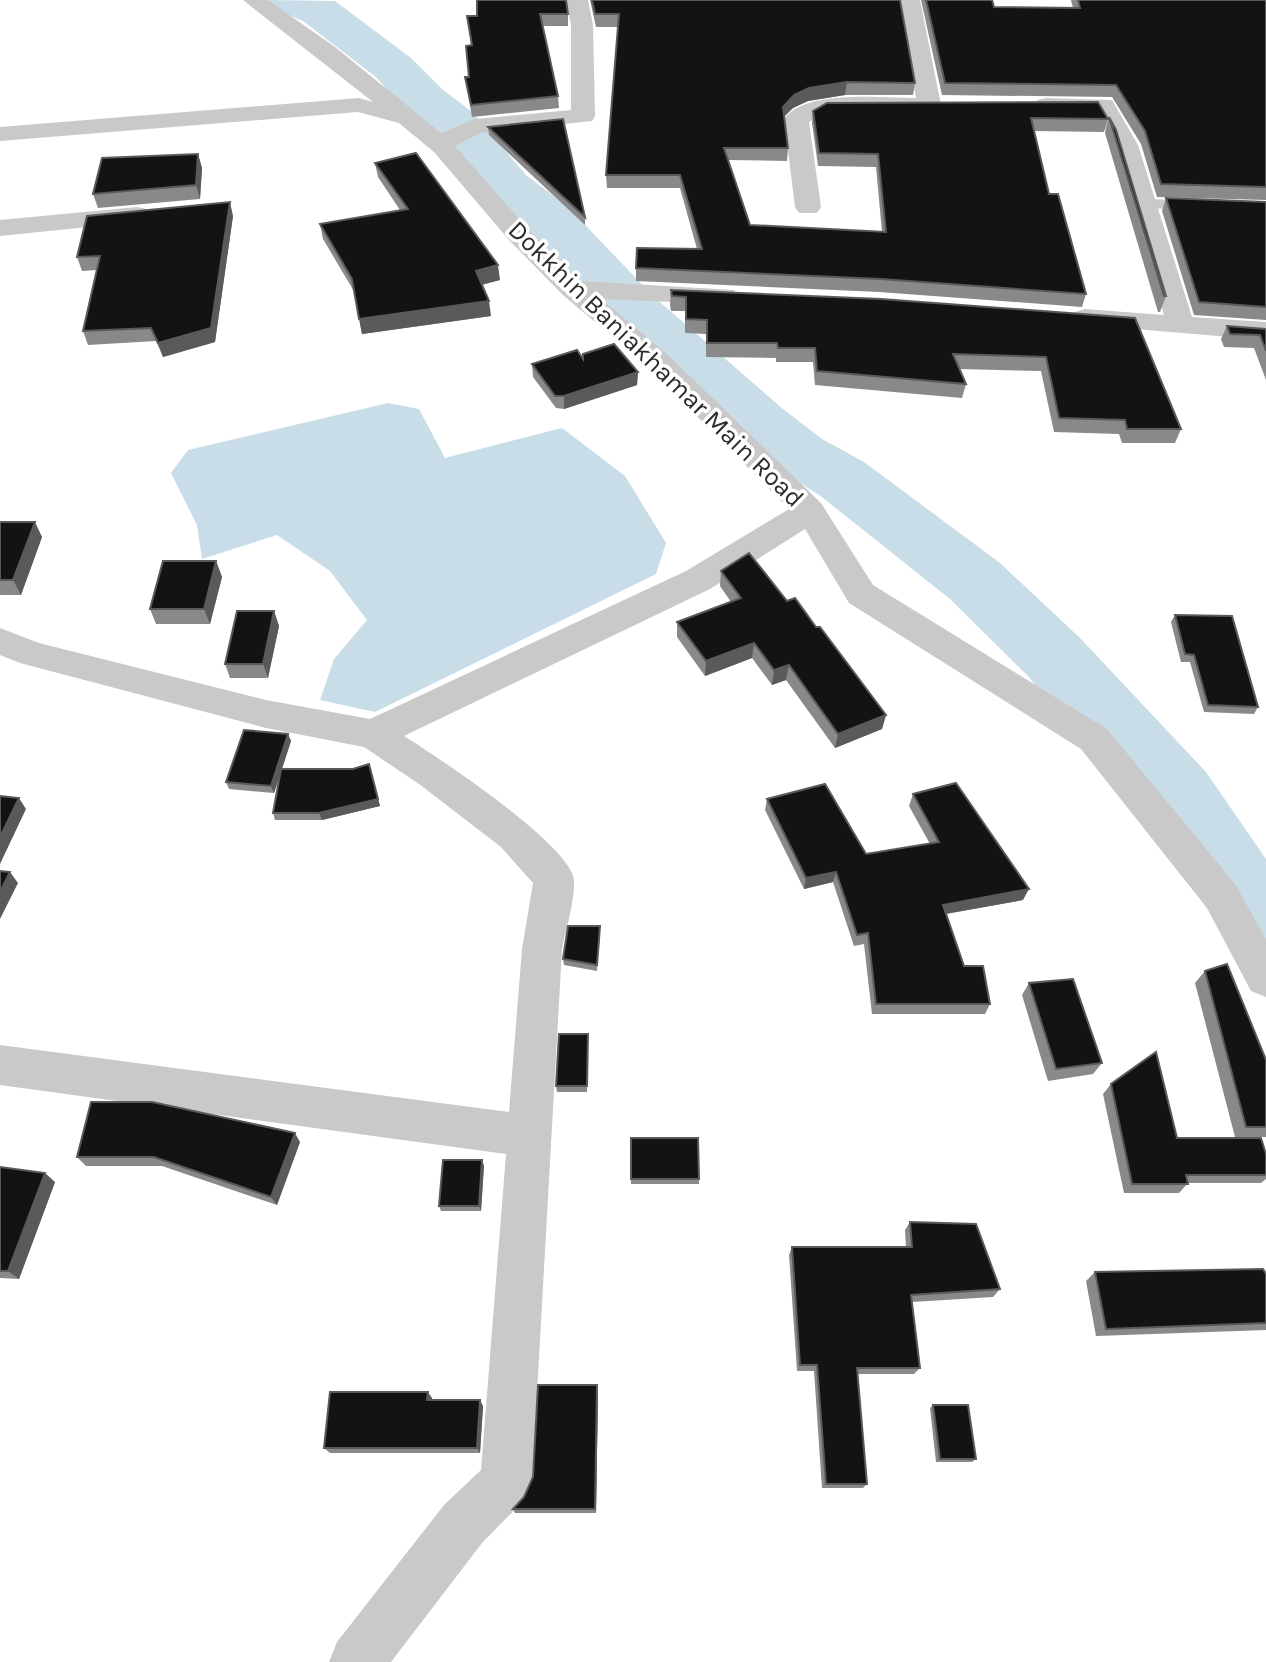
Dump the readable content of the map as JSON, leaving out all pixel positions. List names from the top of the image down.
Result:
{
  "streets": {
    "street": ["Dokkhin Baniakhamar Main Road"]
  }
}
